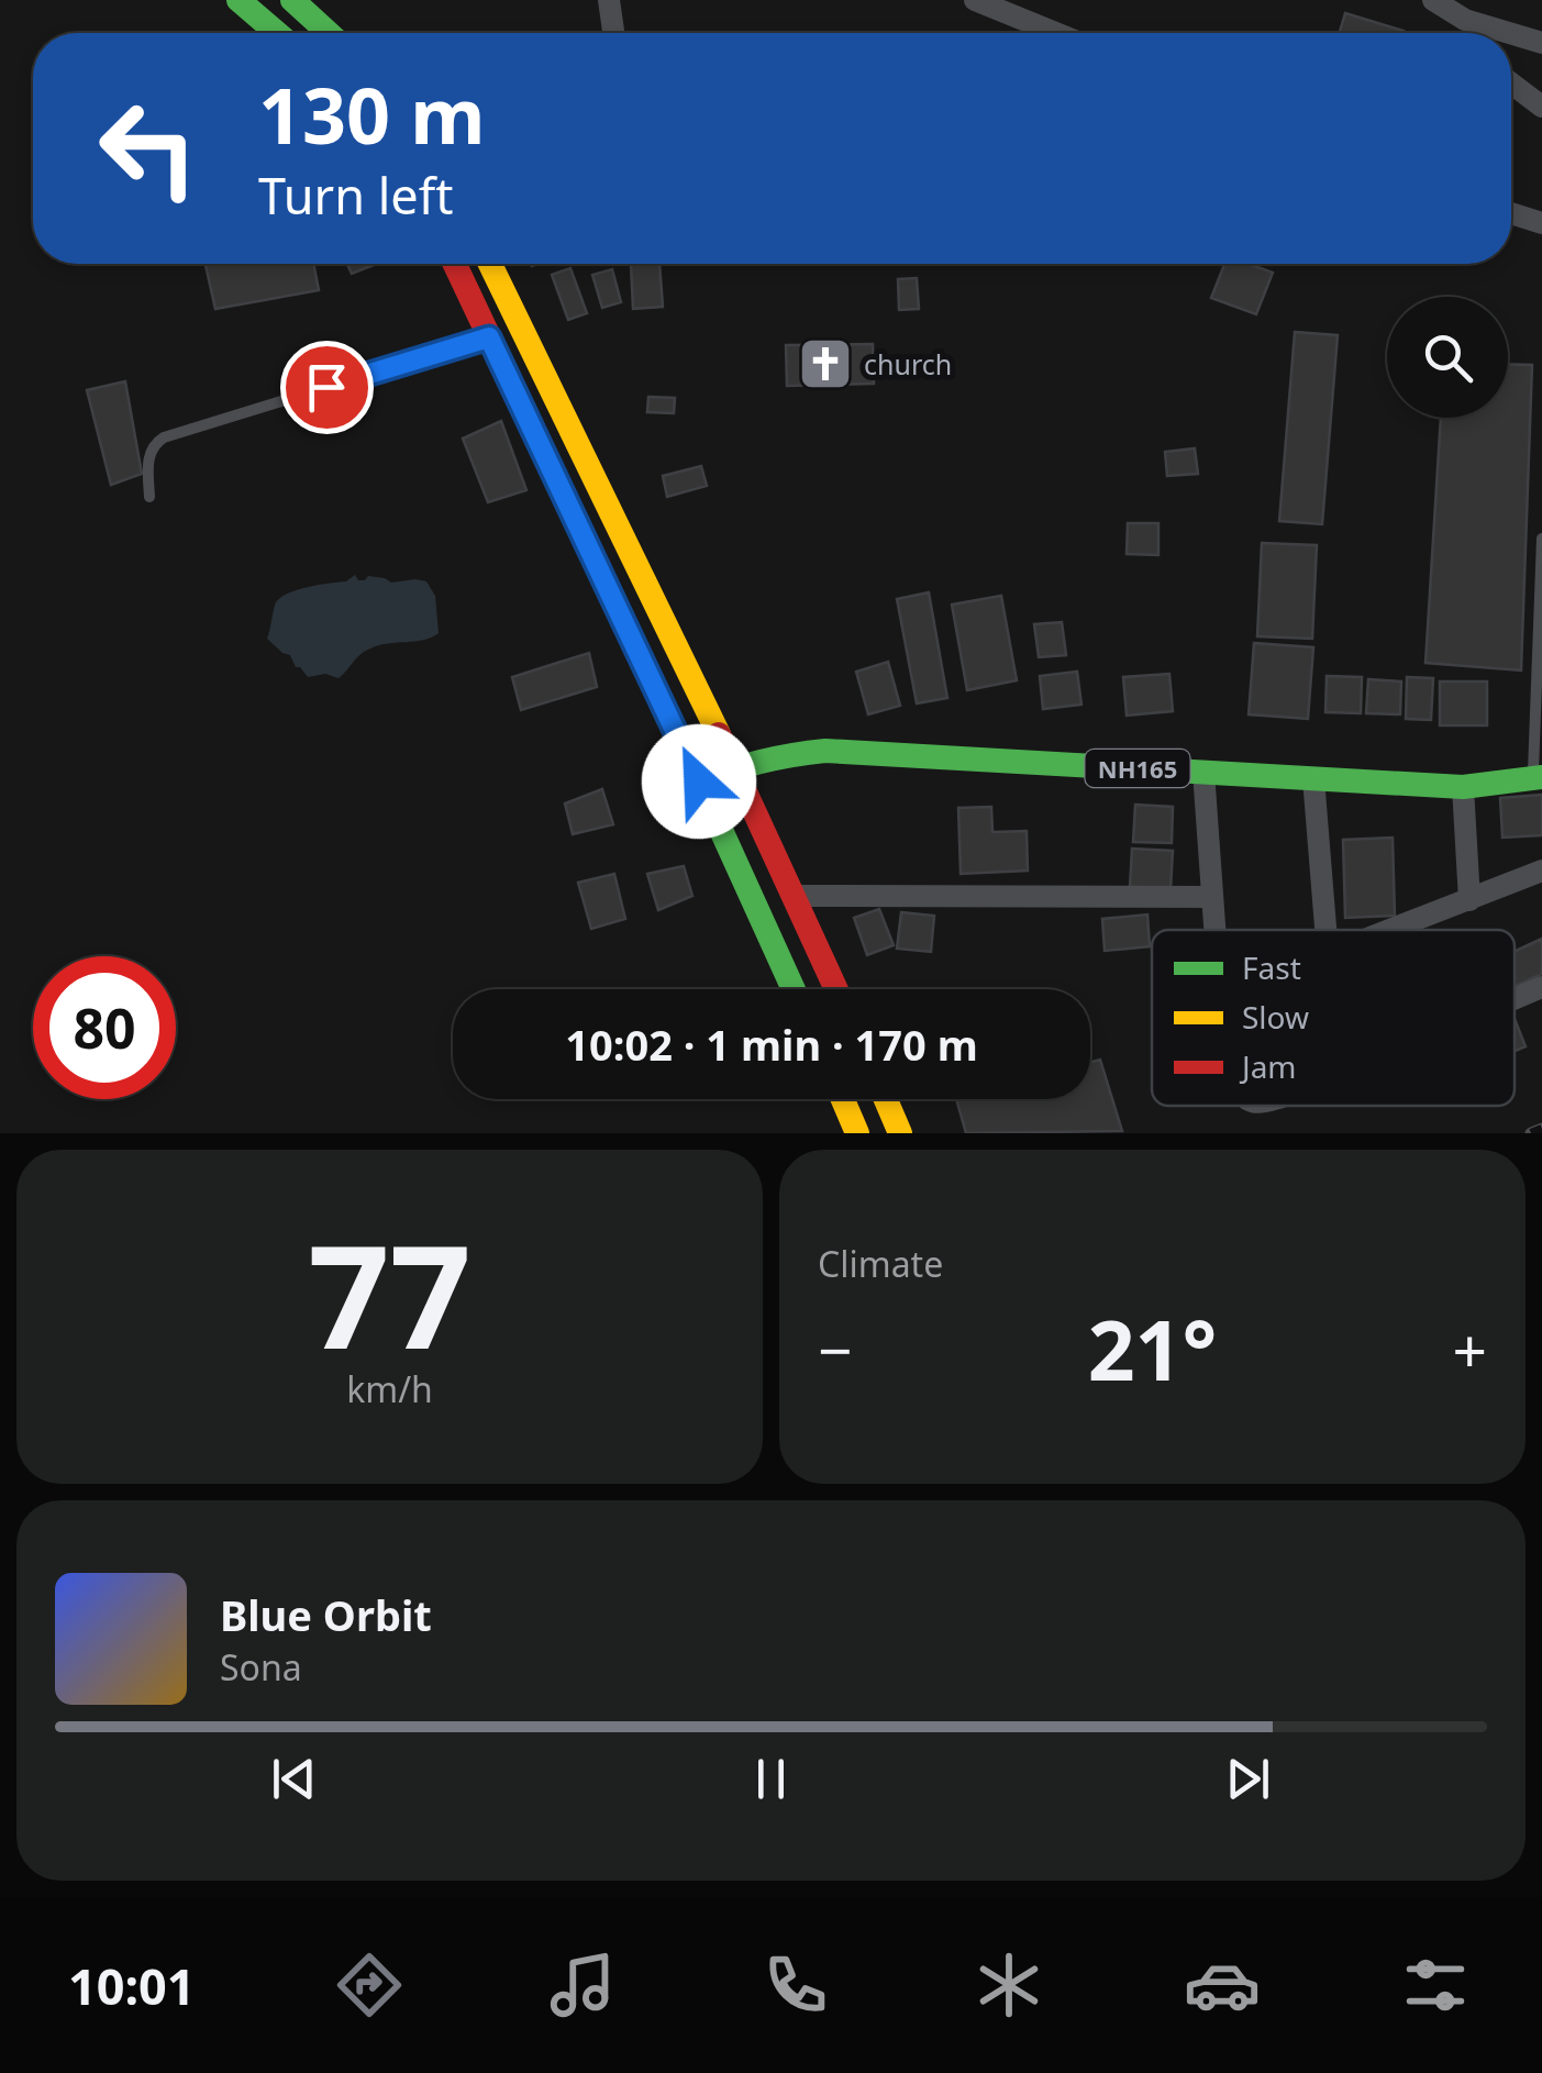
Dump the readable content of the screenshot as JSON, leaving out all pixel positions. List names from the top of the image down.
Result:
{
  "streets": {
    "highway": ["NH165"]
  },
  "places": {
    "church": ["church"]
  },
  "legend": ["Fast", "Slow", "Jam"],
  "page": {
    "turn": ["130 m", "Turn left"],
    "limit": "80",
    "trip": "10:02 · 1 min · 170 m",
    "tile": [
      ["77", "km/h"],
      "Climate"
    ],
    "heat": ["−", "21°", "+"],
    "song": ["Blue Orbit", "Sona"],
    "tabs": "10:01"
  }
}
